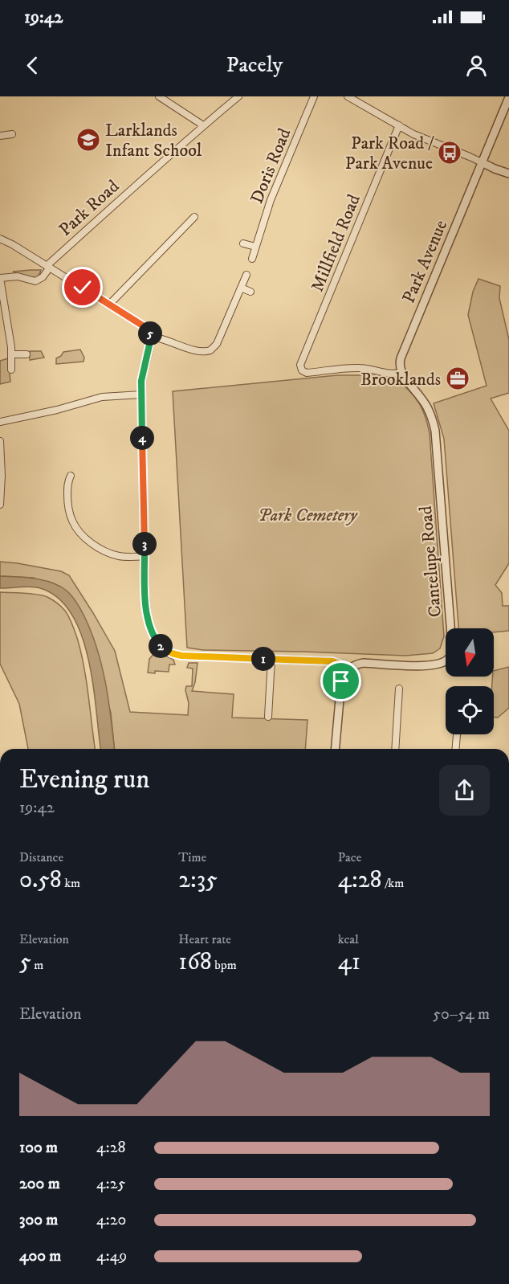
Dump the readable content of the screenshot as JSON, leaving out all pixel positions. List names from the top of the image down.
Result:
{
  "streets": {
    "street": [
      "Doris Road",
      "Park Road",
      "Millfield Road",
      "Park Avenue",
      "Cantelupe Road"
    ]
  },
  "crossings": [
    ["Millfield Road", "Park Avenue"],
    ["Millfield Road", "Cantelupe Road"],
    ["Park Avenue", "Cantelupe Road"]
  ],
  "parks": ["Park Cemetery"],
  "places": {
    "school or university": ["Larklands Infant School"],
    "bus stop": ["Park Road / Park Avenue"],
    "office": ["Brooklands"]
  },
  "north": "bottom",
  "page": {
    "status": "19:42",
    "header": "Pacely",
    "pins": [
      "5",
      "4",
      "3",
      "2",
      "1"
    ],
    "heading": ["Evening run", "19:42"],
    "stats": [
      ["Distance", "0.58 km"],
      ["Time", "2:35"],
      ["Pace", "4:28 /km"],
      ["Elevation", "5 m"],
      ["Heart rate", "168 bpm"],
      ["kcal", "41"]
    ],
    "chart": ["Elevation", "50–54 m"],
    "list": [
      {
        "name": "100 m",
        "note": "4:28"
      },
      {
        "name": "200 m",
        "note": "4:25"
      },
      {
        "name": "300 m",
        "note": "4:20"
      },
      {
        "name": "400 m",
        "note": "4:49"
      }
    ]
  }
}
